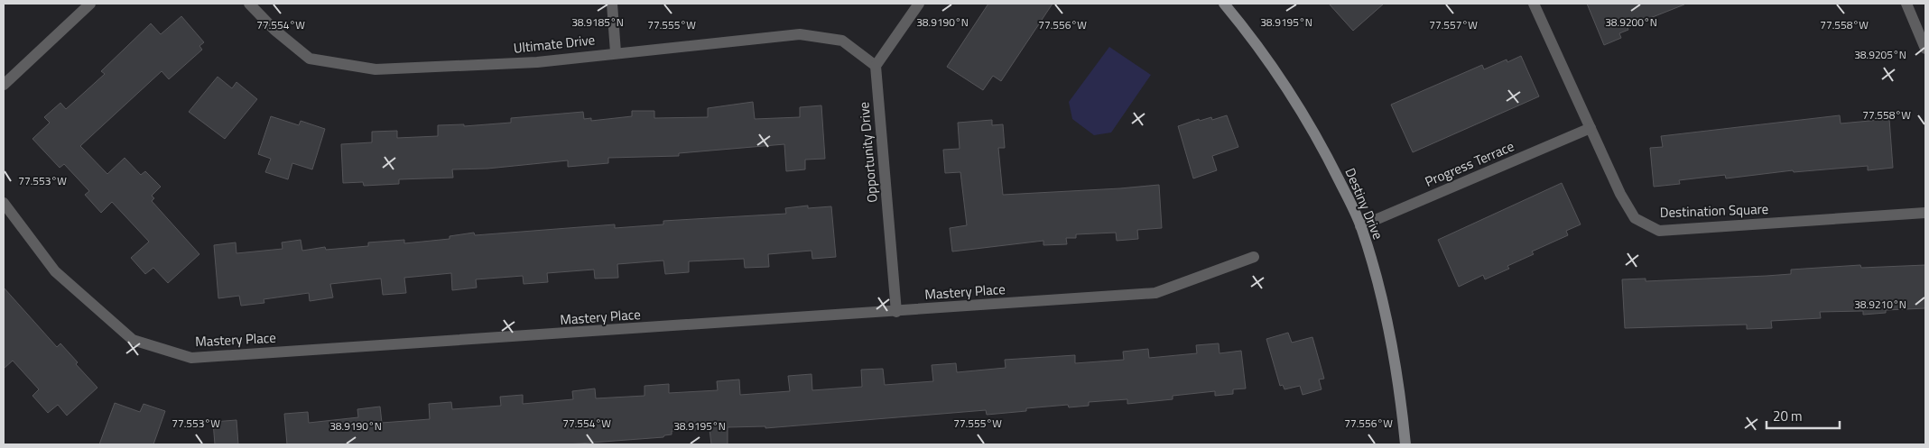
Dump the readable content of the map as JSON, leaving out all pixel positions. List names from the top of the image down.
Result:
{
  "streets": {
    "street": [
      "Ultimate Drive",
      "Opportunity Drive",
      "Progress Terrace",
      "Destiny Drive",
      "Destination Square",
      "Mastery Place"
    ]
  },
  "crossings": [
    ["Ultimate Drive", "Opportunity Drive"],
    ["Opportunity Drive", "Mastery Place"],
    ["Progress Terrace", "Destiny Drive"],
    ["Progress Terrace", "Destination Square"]
  ],
  "scale_bar": "20 m",
  "coordinates": [
    "38.9185°N",
    "38.9190°N",
    "38.9195°N",
    "38.9200°N",
    "77.554°W",
    "77.555°W",
    "77.556°W",
    "77.558°W",
    "77.557°W",
    "38.9205°N",
    "77.553°W",
    "38.9210°N"
  ]
}
